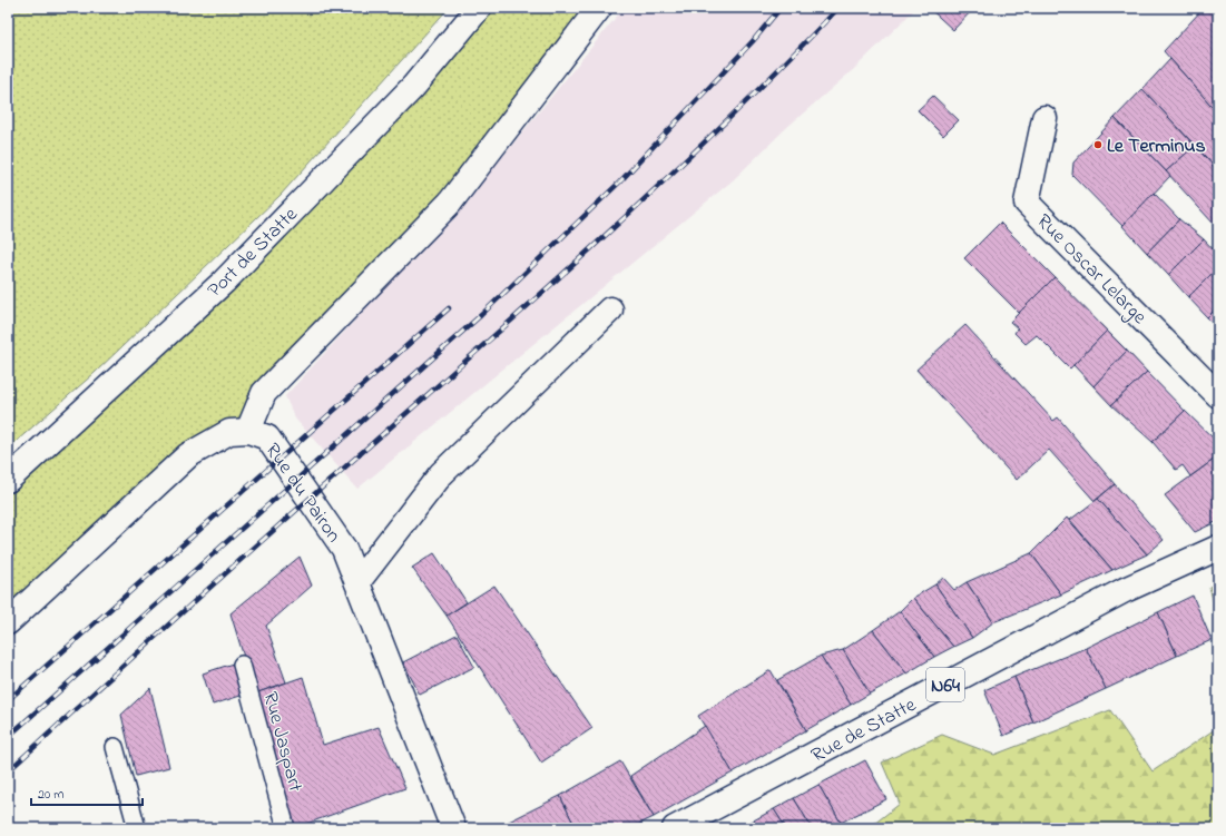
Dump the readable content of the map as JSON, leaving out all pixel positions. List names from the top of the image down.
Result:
{
  "streets": {
    "street": [
      "Port de Statte",
      "Rue Oscar Lelarge",
      "Rue du Pairon",
      "N64",
      "Rue de Statte"
    ],
    "lane": ["Rue Jaspart"]
  },
  "places": ["Le Terminus"],
  "scale_bar": "20 m"
}
